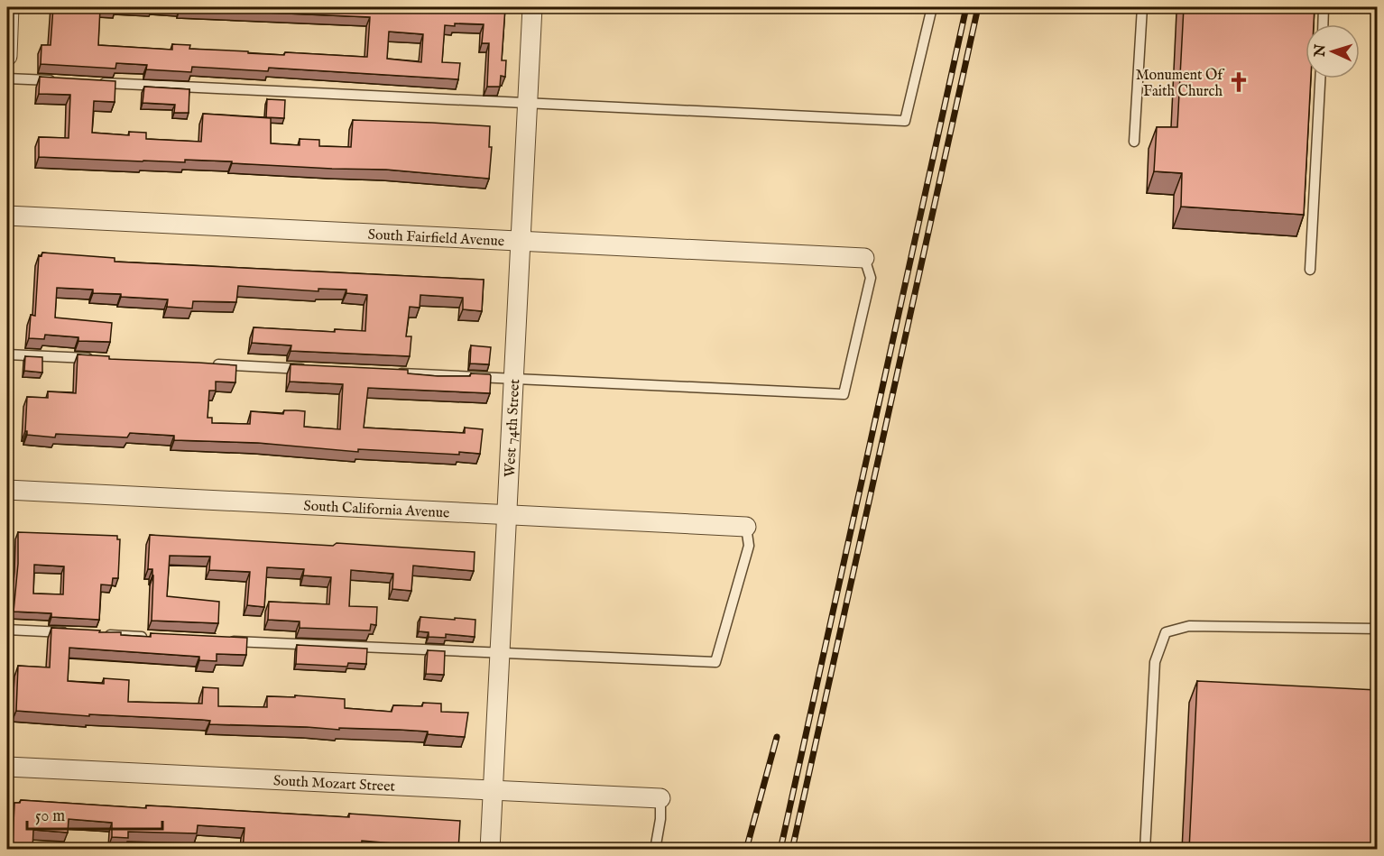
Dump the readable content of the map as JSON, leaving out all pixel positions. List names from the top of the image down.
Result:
{
  "streets": {
    "street": [
      "South Fairfield Avenue",
      "West 74th Street",
      "South California Avenue",
      "South Mozart Street"
    ]
  },
  "crossings": [
    ["South Fairfield Avenue", "West 74th Street"],
    ["West 74th Street", "South California Avenue"],
    ["West 74th Street", "South Mozart Street"]
  ],
  "places": {
    "church": ["Monument Of Faith Church"]
  },
  "scale_bar": "50 m",
  "north": "left"
}
